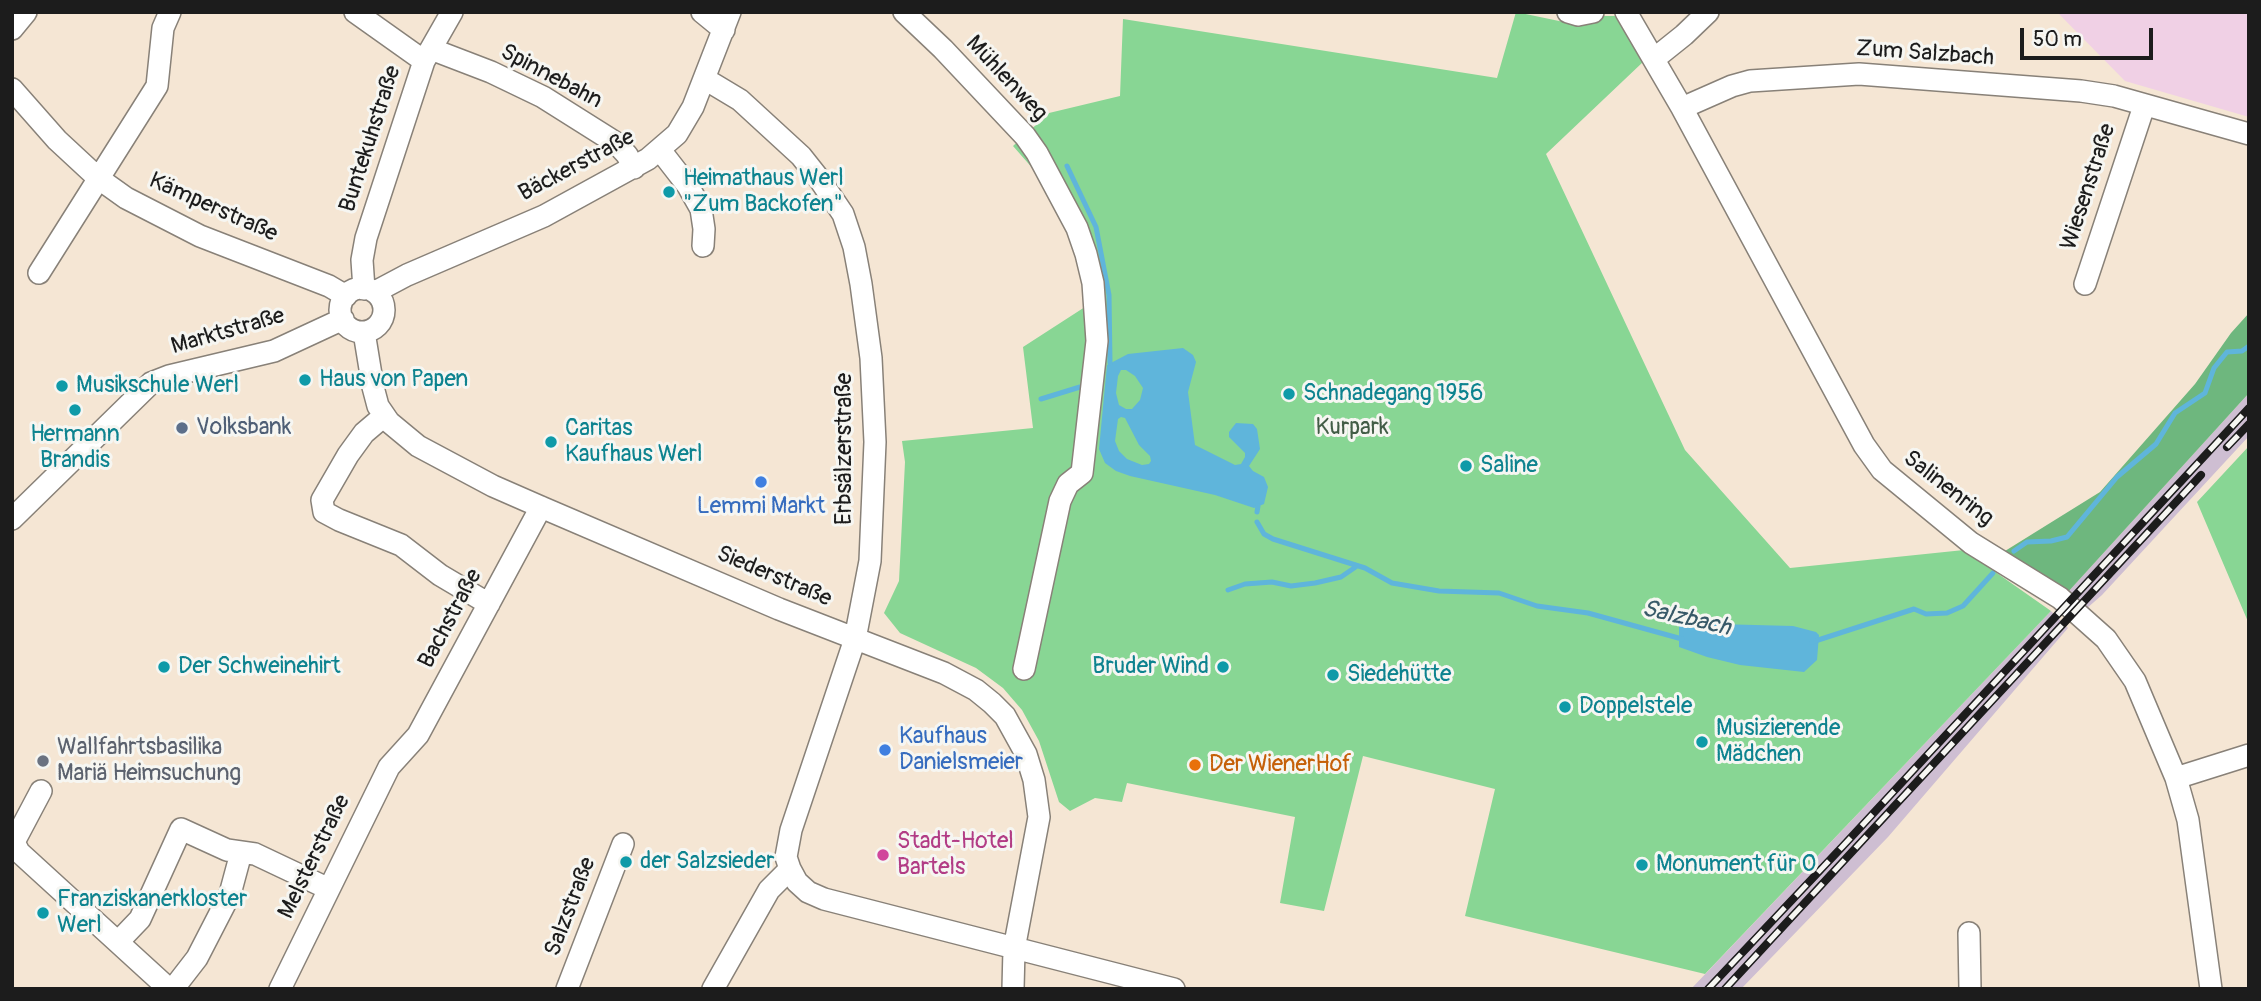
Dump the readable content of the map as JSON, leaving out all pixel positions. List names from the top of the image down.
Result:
{
  "streets": {
    "street": [
      "Zum Salzbach",
      "Spinnebahn",
      "Mühlenweg",
      "Buntekuhstraße",
      "Bäckerstraße",
      "Wiesenstraße",
      "Kämperstraße",
      "Marktstraße",
      "Erbsälzerstraße",
      "Salinenring",
      "Siederstraße",
      "Bachstraße",
      "Melsterstraße",
      "Salzstraße"
    ]
  },
  "crossings": [
    ["Zum Salzbach", "Wiesenstraße"],
    ["Zum Salzbach", "Salinenring"],
    ["Spinnebahn", "Buntekuhstraße"],
    ["Spinnebahn", "Bäckerstraße"],
    ["Buntekuhstraße", "Bäckerstraße"],
    ["Buntekuhstraße", "Kämperstraße"],
    ["Buntekuhstraße", "Marktstraße"],
    ["Buntekuhstraße", "Siederstraße"],
    ["Bäckerstraße", "Kämperstraße"],
    ["Bäckerstraße", "Marktstraße"],
    ["Bäckerstraße", "Erbsälzerstraße"],
    ["Bäckerstraße", "Siederstraße"],
    ["Kämperstraße", "Marktstraße"],
    ["Kämperstraße", "Siederstraße"],
    ["Marktstraße", "Siederstraße"],
    ["Erbsälzerstraße", "Siederstraße"],
    ["Siederstraße", "Bachstraße"],
    ["Bachstraße", "Melsterstraße"]
  ],
  "water": ["Salzbach"],
  "parks": ["Kurpark"],
  "places": [
    "Heimathaus Werl \"Zum Backofen\"",
    "Haus von Papen",
    "Musikschule Werl",
    "Schnadegang 1956",
    "Hermann Brandis",
    "Volksbank",
    "Caritas Kaufhaus Werl",
    "Saline",
    "Lemmi Markt",
    "Der Schweinehirt",
    "Bruder Wind",
    "Siedehütte",
    "Doppelstele",
    "Musizierende Mädchen",
    "Kaufhaus Danielsmeier",
    "Wallfahrtsbasilika Mariä Heimsuchung",
    "Der WienerHof",
    "Stadt-Hotel Bartels",
    "der Salzsieder",
    "Monument für O",
    "Franziskanerkloster Werl"
  ],
  "scale_bar": "50 m"
}
